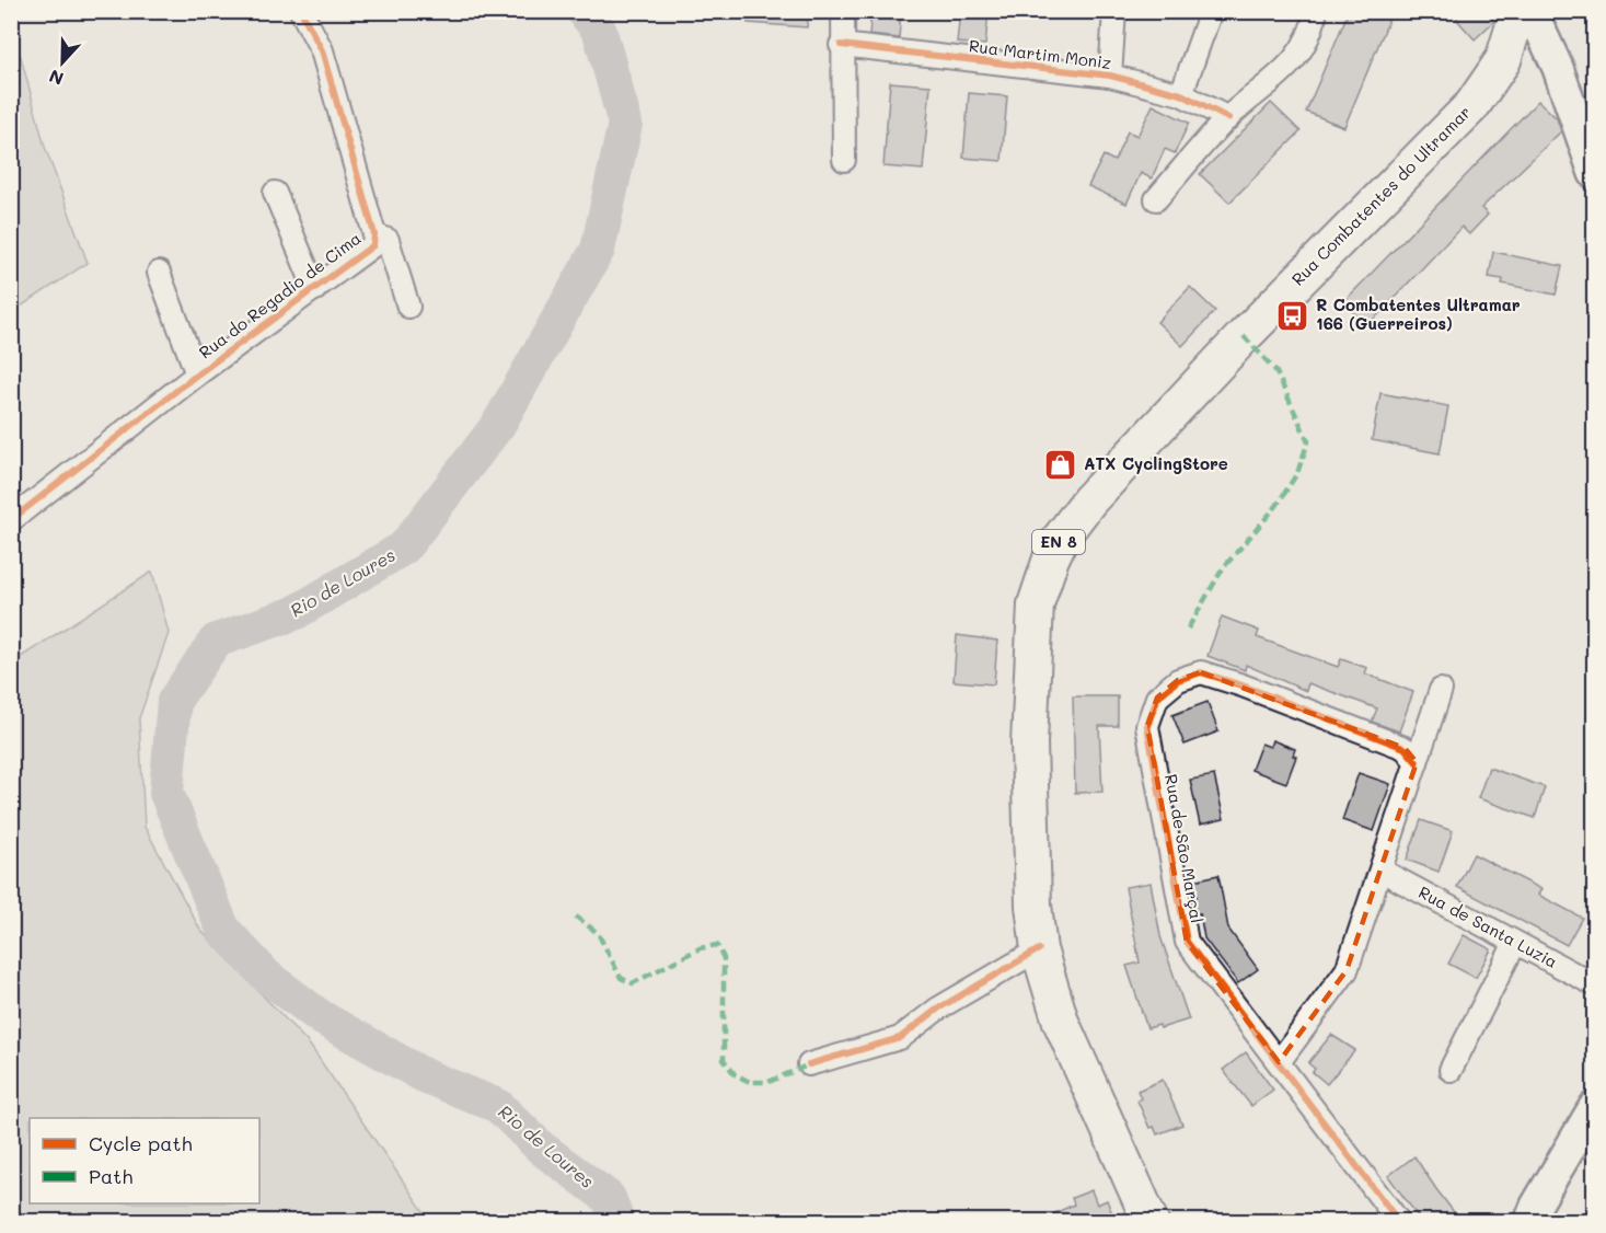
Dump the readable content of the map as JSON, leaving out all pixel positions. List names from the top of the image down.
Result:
{
  "streets": {
    "main road": ["Rua Combatentes do Ultramar", "EN 8"],
    "street": [
      "Rua Martim Moniz",
      "Rua do Regadio de Cima",
      "Rua de São Marçal",
      "Rua de Santa Luzia"
    ]
  },
  "water": ["Rio de Loures"],
  "places": {
    "bus stop": ["R Combatentes Ultramar 166 (Guerreiros)"],
    "shop": ["ATX CyclingStore"]
  },
  "legend": ["Cycle path", "Path"],
  "north": "bottom"
}
